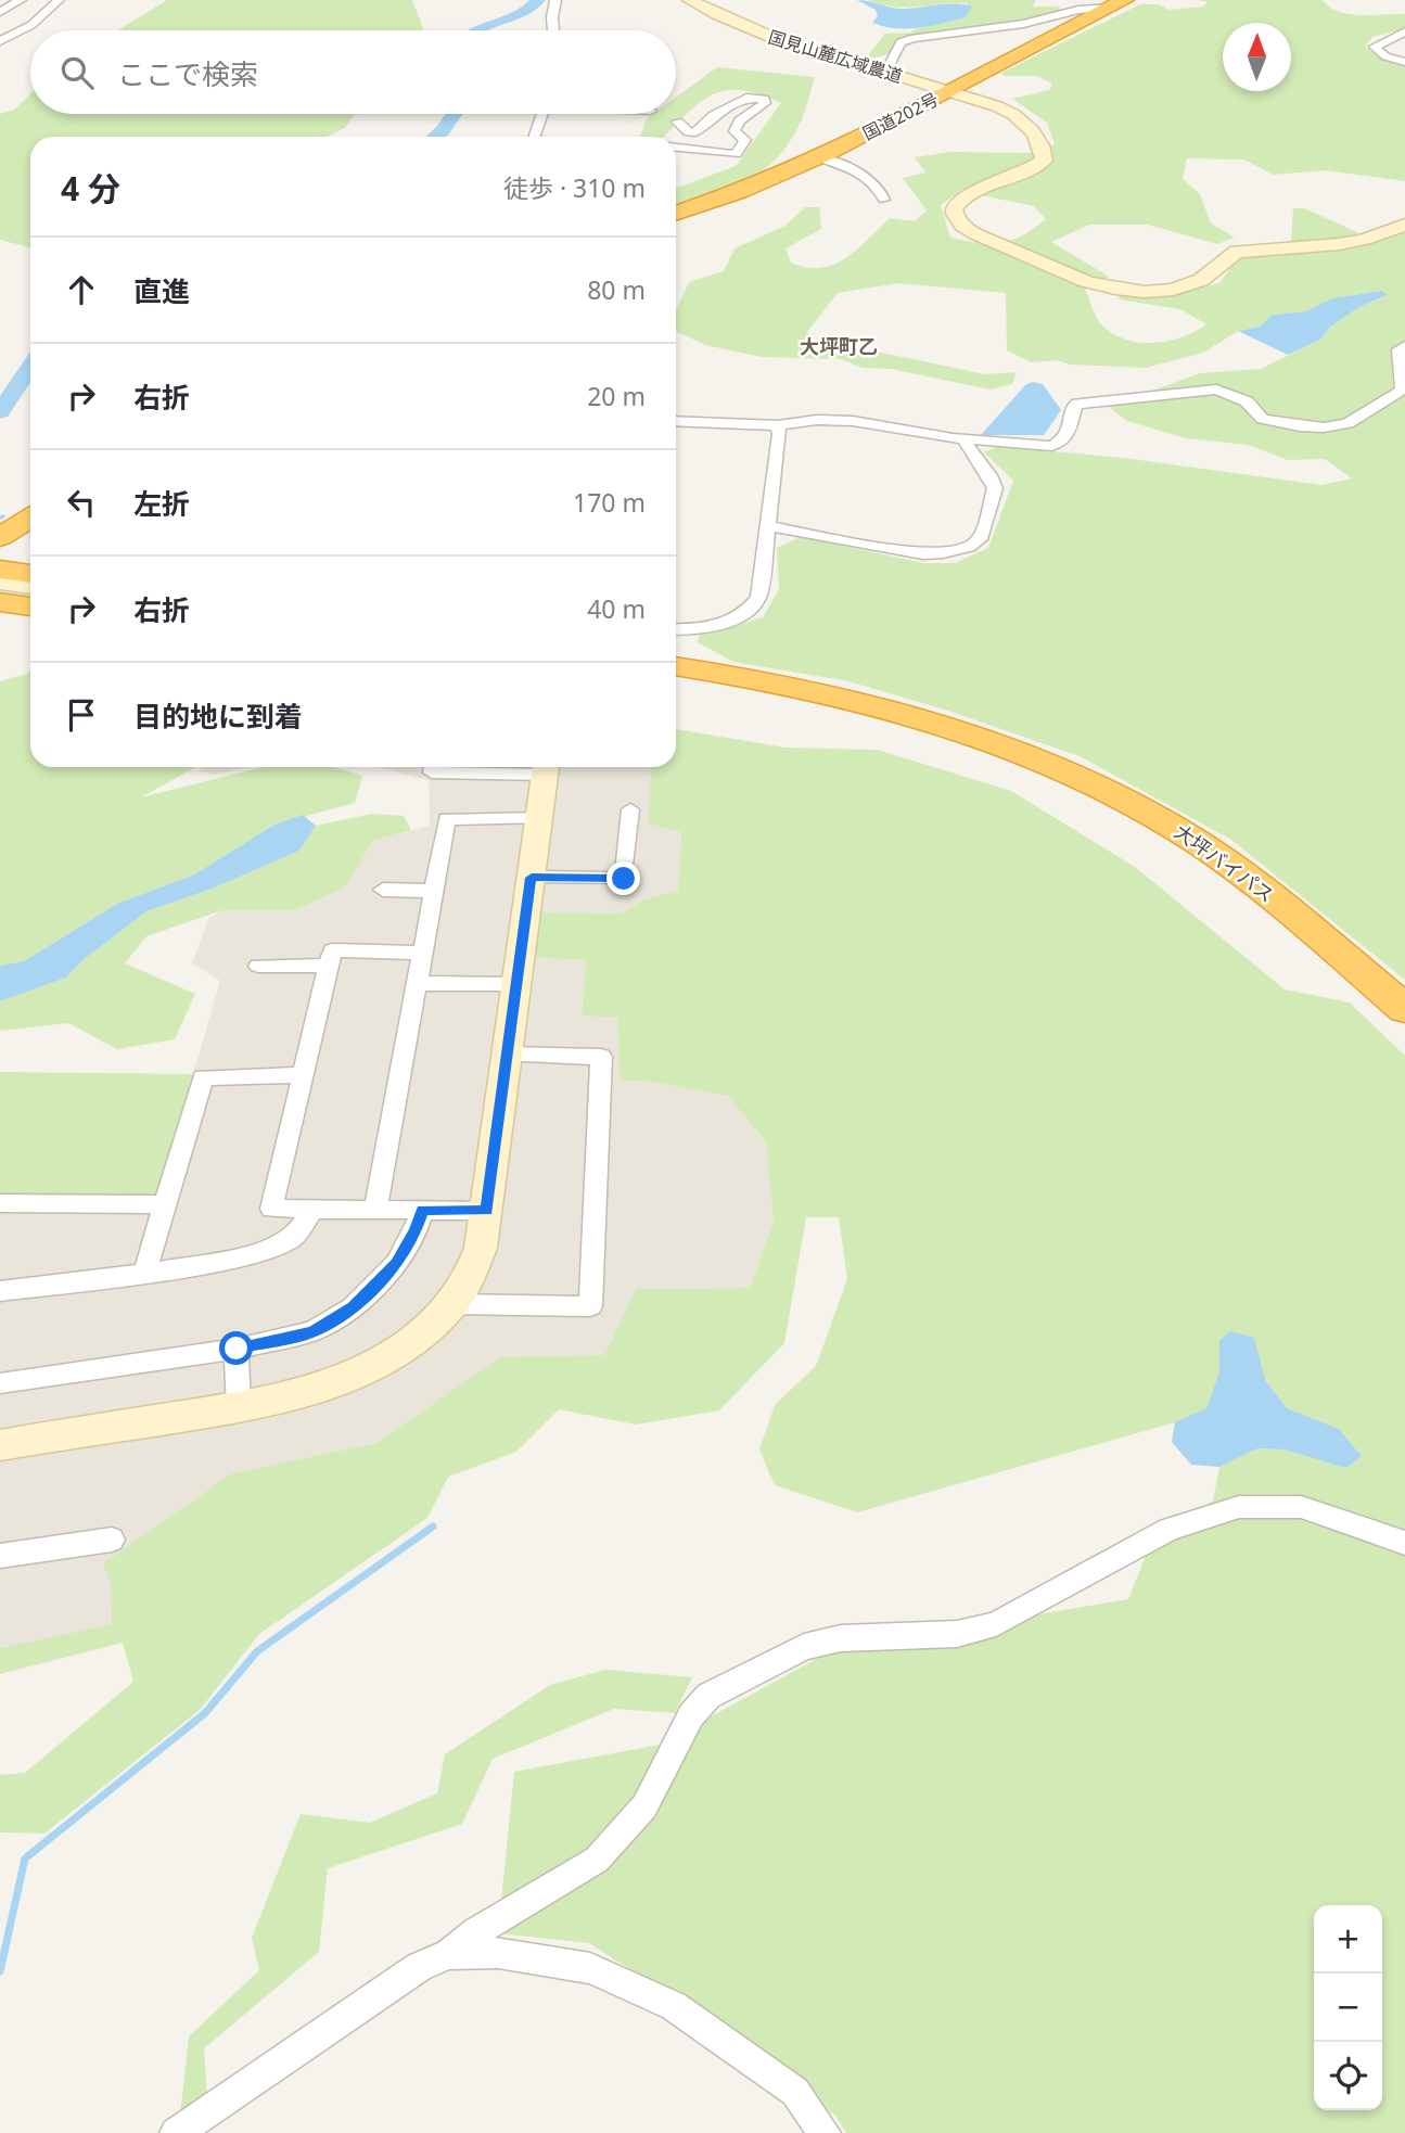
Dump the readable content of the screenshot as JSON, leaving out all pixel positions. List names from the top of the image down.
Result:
{
  "streets": {
    "highway": ["国道202号", "大坪バイパス"],
    "street": ["国見山麓広域農道"]
  },
  "crossings": [
    ["国見山麓広域農道", "国道202号"]
  ],
  "districts": ["大坪町乙"],
  "north": "top",
  "page": {
    "search": "ここで検索",
    "heading": ["4 分", "徒歩 · 310 m"],
    "list": [
      ["直進", "80 m"],
      ["右折", "20 m"],
      ["左折", "170 m"],
      ["右折", "40 m"],
      "目的地に到着"
    ],
    "map_buttons": ["+", "−"]
  }
}
